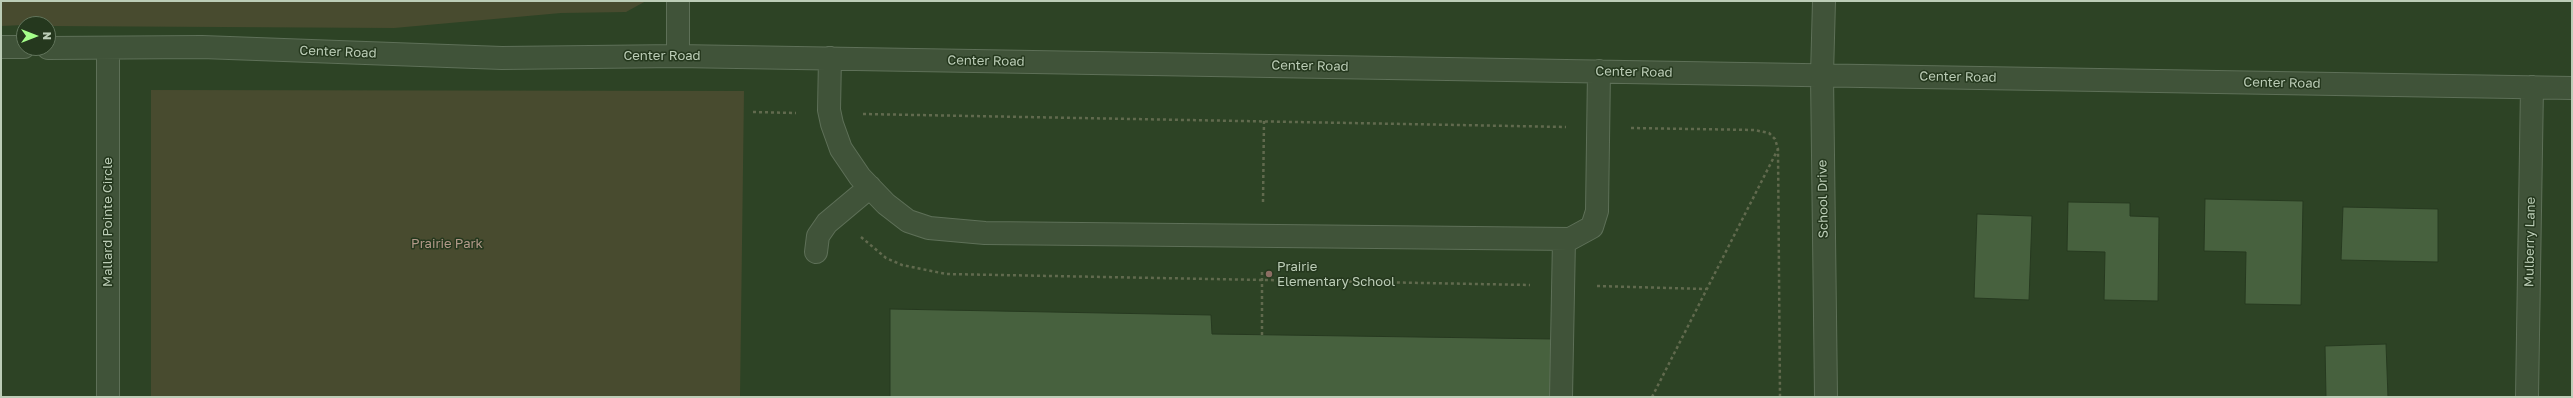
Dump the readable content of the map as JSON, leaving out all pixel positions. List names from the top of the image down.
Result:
{
  "streets": {
    "street": [
      "Center Road",
      "School Drive",
      "Mallard Pointe Circle",
      "Mulberry Lane"
    ]
  },
  "crossings": [
    ["Center Road", "School Drive"],
    ["Center Road", "Mallard Pointe Circle"],
    ["Center Road", "Mulberry Lane"]
  ],
  "parks": ["Prairie Park"],
  "places": ["Prairie Elementary School"],
  "north": "right"
}
